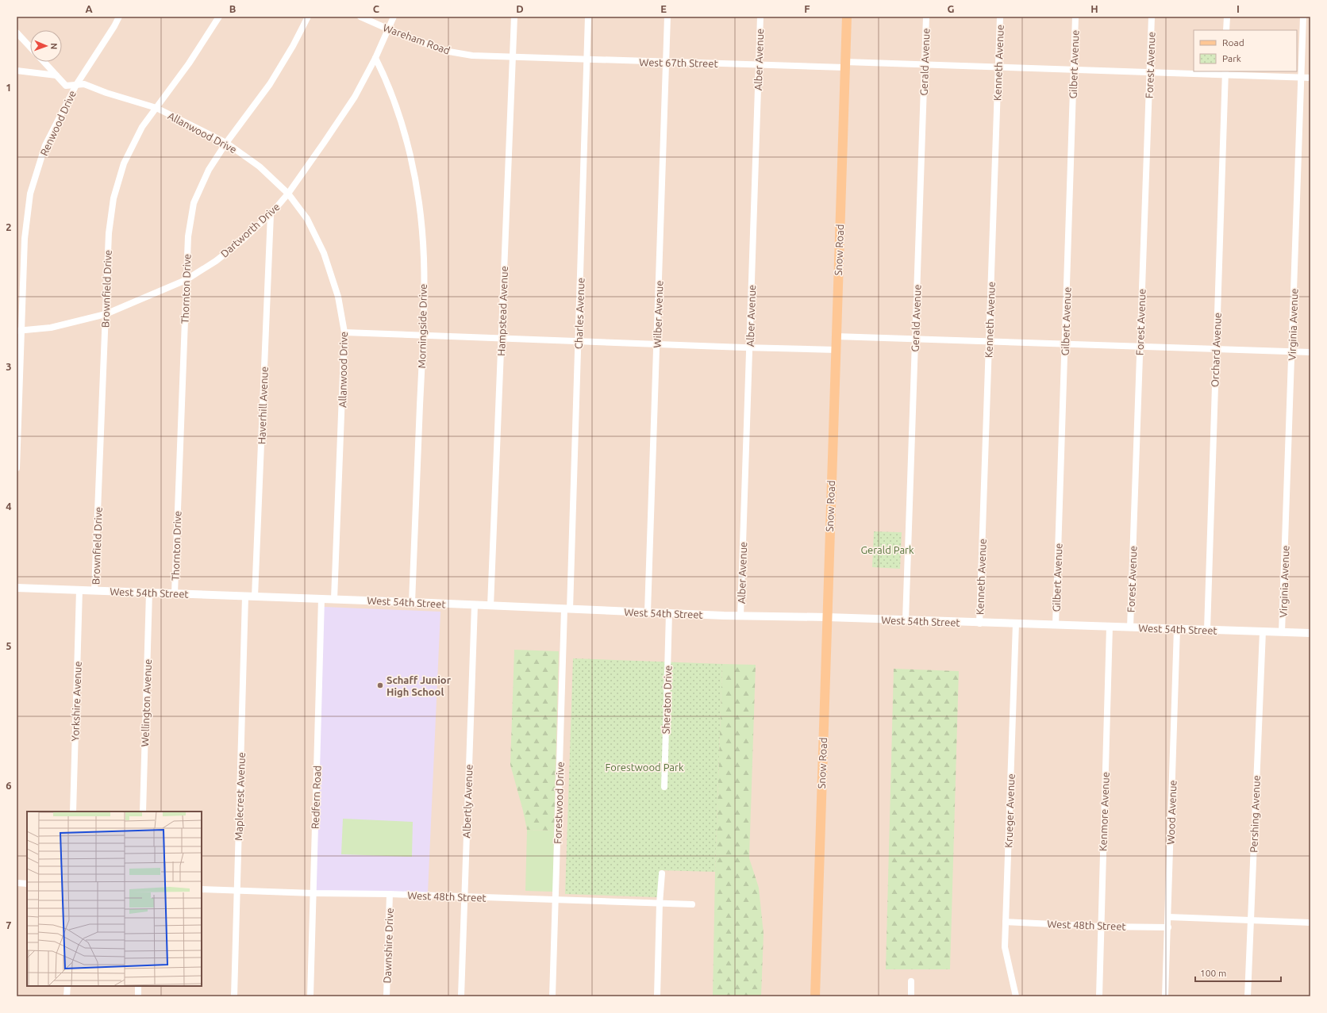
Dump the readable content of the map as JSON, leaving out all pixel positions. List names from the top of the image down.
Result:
{
  "streets": {
    "main road": ["Snow Road"],
    "street": [
      "Wareham Road",
      "Alber Avenue",
      "Gerald Avenue",
      "West 67th Street",
      "Kenneth Avenue",
      "Gilbert Avenue",
      "Forest Avenue",
      "Renwood Drive",
      "Allanwood Drive",
      "Dartworth Drive",
      "Brownfield Drive",
      "Thornton Drive",
      "Hampstead Avenue",
      "Charles Avenue",
      "Wilber Avenue",
      "Virginia Avenue",
      "Morningside Drive",
      "Orchard Avenue",
      "Haverhill Avenue",
      "West 54th Street",
      "Sheraton Drive",
      "Yorkshire Avenue",
      "Wellington Avenue",
      "Maplecrest Avenue",
      "Redfern Road",
      "Albertly Avenue",
      "Forestwood Drive",
      "Krueger Avenue",
      "Kenmore Avenue",
      "Wood Avenue",
      "Pershing Avenue",
      "West 48th Street",
      "Dawnshire Drive"
    ]
  },
  "crossings": [
    ["Wareham Road", "West 67th Street"],
    ["Wareham Road", "Dartworth Drive"],
    ["Wareham Road", "Hampstead Avenue"],
    ["Alber Avenue", "West 67th Street"],
    ["Alber Avenue", "West 54th Street"],
    ["Gerald Avenue", "West 67th Street"],
    ["Gerald Avenue", "West 54th Street"],
    ["West 67th Street", "Kenneth Avenue"],
    ["West 67th Street", "Gilbert Avenue"],
    ["West 67th Street", "Forest Avenue"],
    ["West 67th Street", "Snow Road"],
    ["West 67th Street", "Hampstead Avenue"],
    ["West 67th Street", "Charles Avenue"],
    ["West 67th Street", "Wilber Avenue"],
    ["West 67th Street", "Virginia Avenue"],
    ["West 67th Street", "Orchard Avenue"],
    ["Kenneth Avenue", "West 54th Street"],
    ["Gilbert Avenue", "West 54th Street"],
    ["Forest Avenue", "West 54th Street"],
    ["Renwood Drive", "Allanwood Drive"],
    ["Renwood Drive", "Dartworth Drive"],
    ["Allanwood Drive", "Dartworth Drive"],
    ["Allanwood Drive", "Brownfield Drive"],
    ["Allanwood Drive", "Thornton Drive"],
    ["Allanwood Drive", "West 54th Street"],
    ["Dartworth Drive", "Brownfield Drive"],
    ["Dartworth Drive", "Thornton Drive"],
    ["Dartworth Drive", "Morningside Drive"],
    ["Dartworth Drive", "Haverhill Avenue"],
    ["Snow Road", "West 54th Street"],
    ["Brownfield Drive", "West 54th Street"],
    ["Thornton Drive", "West 54th Street"],
    ["Hampstead Avenue", "West 54th Street"],
    ["Charles Avenue", "West 54th Street"],
    ["Charles Avenue", "Forestwood Drive"],
    ["Wilber Avenue", "West 54th Street"],
    ["Virginia Avenue", "West 54th Street"],
    ["Morningside Drive", "West 54th Street"],
    ["Orchard Avenue", "West 54th Street"],
    ["Haverhill Avenue", "West 54th Street"],
    ["West 54th Street", "Sheraton Drive"],
    ["West 54th Street", "Yorkshire Avenue"],
    ["West 54th Street", "Wellington Avenue"],
    ["West 54th Street", "Maplecrest Avenue"],
    ["West 54th Street", "Redfern Road"],
    ["West 54th Street", "Albertly Avenue"],
    ["West 54th Street", "Forestwood Drive"],
    ["West 54th Street", "Krueger Avenue"],
    ["West 54th Street", "Kenmore Avenue"],
    ["West 54th Street", "Wood Avenue"],
    ["West 54th Street", "Pershing Avenue"],
    ["Maplecrest Avenue", "West 48th Street"],
    ["Redfern Road", "West 48th Street"],
    ["Albertly Avenue", "West 48th Street"],
    ["Forestwood Drive", "West 48th Street"],
    ["Krueger Avenue", "West 48th Street"],
    ["Kenmore Avenue", "West 48th Street"],
    ["Wood Avenue", "West 48th Street"],
    ["West 48th Street", "Dawnshire Drive"]
  ],
  "parks": ["Gerald Park", "Forestwood Park"],
  "places": ["Schaff Junior High School"],
  "legend": ["Road", "Park"],
  "scale_bar": "100 m",
  "north": "right",
  "grid": {
    "columns": [
      "A",
      "B",
      "C",
      "D",
      "E",
      "F",
      "G",
      "H",
      "I"
    ],
    "rows": [
      "1",
      "2",
      "3",
      "4",
      "5",
      "6",
      "7"
    ]
  }
}
